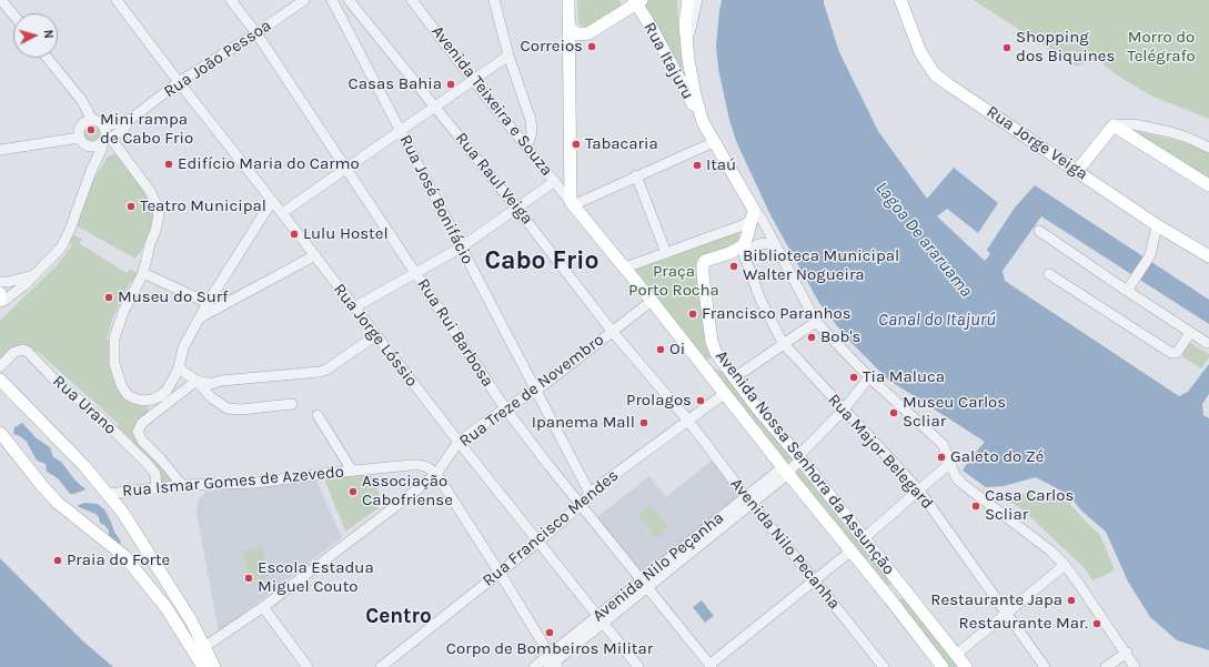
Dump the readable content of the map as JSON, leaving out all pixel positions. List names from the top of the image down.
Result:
{
  "streets": {
    "main road": ["Rua Itajuru", "Rua Jorge Veiga", "Avenida Nossa Senhora da Assunção"],
    "street": [
      "Rua João Pessoa",
      "Avenida Teixeira e Souza",
      "Rua Raul Veiga",
      "Rua José Bonifácio",
      "Rua Rui Barbosa",
      "Rua Jorge Lóssio",
      "Rua Treze de Novembro",
      "Rua Urano",
      "Rua Major Belegard",
      "Rua Ismar Gomes de Azevedo",
      "Rua Francisco Mendes",
      "Avenida Nilo Pecanha",
      "Avenida Nilo Peçanha"
    ]
  },
  "crossings": [
    ["Rua João Pessoa", "Rua Rui Barbosa"],
    ["Rua João Pessoa", "Rua Jorge Lóssio"],
    ["Avenida Teixeira e Souza", "Avenida Nossa Senhora da Assunção"],
    ["Rua Raul Veiga", "Rua Treze de Novembro"],
    ["Rua Raul Veiga", "Rua Francisco Mendes"],
    ["Rua Raul Veiga", "Avenida Nilo Pecanha"],
    ["Rua José Bonifácio", "Rua Treze de Novembro"],
    ["Rua José Bonifácio", "Rua Francisco Mendes"],
    ["Rua Rui Barbosa", "Rua Treze de Novembro"],
    ["Rua Rui Barbosa", "Rua Francisco Mendes"],
    ["Rua Rui Barbosa", "Avenida Nilo Peçanha"],
    ["Rua Jorge Lóssio", "Rua Treze de Novembro"],
    ["Rua Jorge Lóssio", "Rua Francisco Mendes"],
    ["Rua Jorge Lóssio", "Avenida Nilo Peçanha"],
    ["Rua Treze de Novembro", "Avenida Nossa Senhora da Assunção"],
    ["Rua Treze de Novembro", "Rua Ismar Gomes de Azevedo"],
    ["Rua Urano", "Rua Ismar Gomes de Azevedo"],
    ["Avenida Nossa Senhora da Assunção", "Rua Francisco Mendes"],
    ["Avenida Nossa Senhora da Assunção", "Avenida Nilo Peçanha"],
    ["Rua Francisco Mendes", "Avenida Nilo Pecanha"],
    ["Avenida Nilo Pecanha", "Avenida Nilo Peçanha"]
  ],
  "districts": ["Cabo Frio", "Centro"],
  "water": ["Lagoa De araruama", "Canal do Itajurú"],
  "parks": ["Morro do Telégrafo", "Praça Porto Rocha"],
  "places": [
    "Correios",
    "Shopping dos Biquines",
    "Casas Bahia",
    "Mini rampa de Cabo Frio",
    "Tabacaria",
    "Edifício Maria do Carmo",
    "Itaú",
    "Teatro Municipal",
    "Lulu Hostel",
    "Biblioteca Municipal Walter Nogueira",
    "Museu do Surf",
    "Francisco Paranhos",
    "Bob's",
    "Oi",
    "Tia Maluca",
    "Prolagos",
    "Museu Carlos Scliar",
    "Ipanema Mall",
    "Galeto do Zé",
    "Associação Cabofriense",
    "Casa Carlos Scliar",
    "Praia do Forte",
    "Escola Estadua Miguel Couto",
    "Restaurante Japa",
    "Restaurante Mar.",
    "Corpo de Bombeiros Militar"
  ],
  "north": "right"
}
